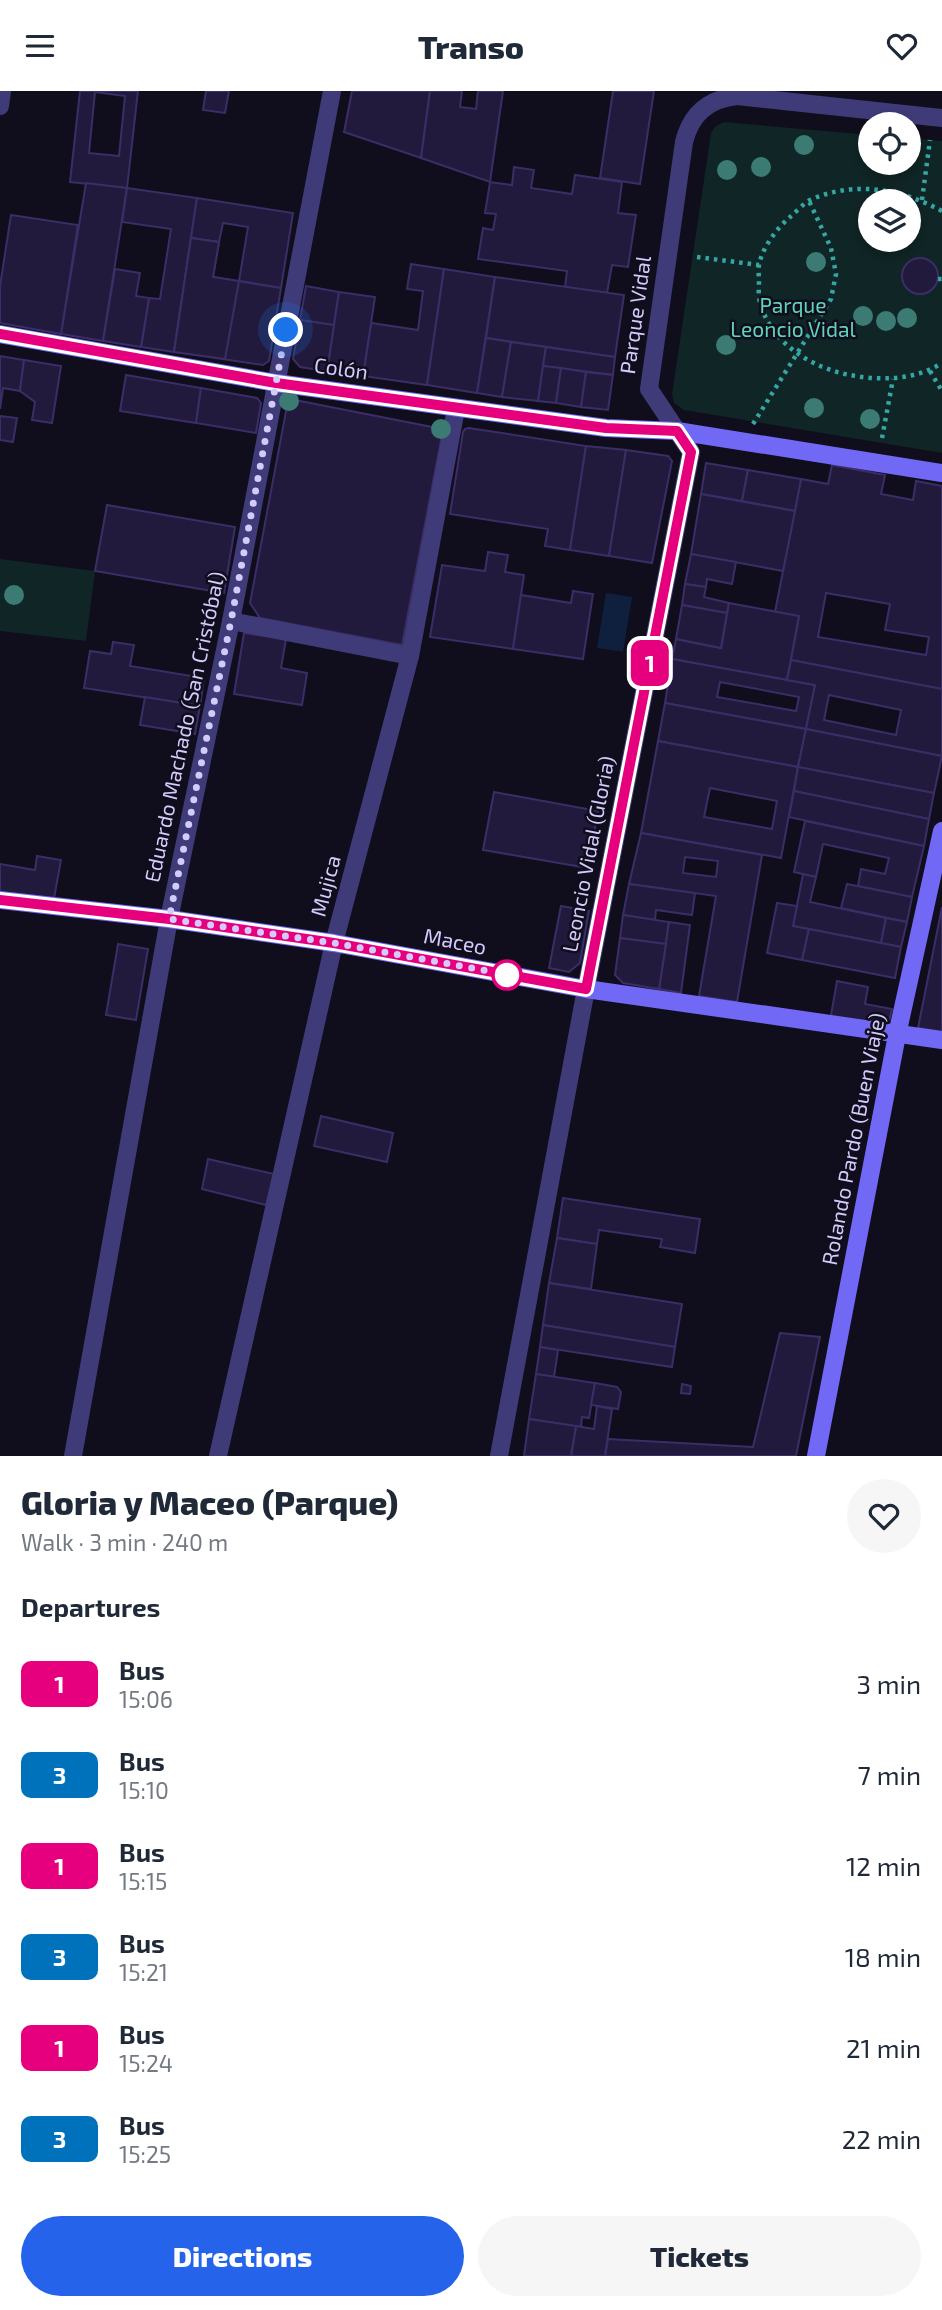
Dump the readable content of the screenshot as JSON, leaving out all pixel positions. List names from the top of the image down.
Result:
{
  "streets": {
    "main road": ["Colón", "Maceo", "Rolando Pardo (Buen Viaje)"],
    "street": [
      "Parque Vidal",
      "Eduardo Machado (San Cristóbal)",
      "Leoncio Vidal (Gloria)",
      "Mujica"
    ]
  },
  "crossings": [
    ["Parque Vidal", "Colón"],
    ["Parque Vidal", "Leoncio Vidal (Gloria)"],
    ["Colón", "Eduardo Machado (San Cristóbal)"],
    ["Colón", "Leoncio Vidal (Gloria)"],
    ["Colón", "Mujica"],
    ["Eduardo Machado (San Cristóbal)", "Maceo"],
    ["Leoncio Vidal (Gloria)", "Maceo"],
    ["Mujica", "Maceo"],
    ["Maceo", "Rolando Pardo (Buen Viaje)"]
  ],
  "parks": ["Parque Leoncio Vidal"],
  "lines": ["bus line 1"],
  "page": {
    "header": "Transo",
    "on_map": "1",
    "heading": [
      ["Gloria y Maceo (Parque)", "Walk · 3 min · 240 m"],
      "Departures"
    ],
    "list": [
      {
        "mark": "1",
        "name": "Bus",
        "note": "15:06",
        "value": "3 min"
      },
      {
        "mark": "3",
        "name": "Bus",
        "note": "15:10",
        "value": "7 min"
      },
      {
        "mark": "1",
        "name": "Bus",
        "note": "15:15",
        "value": "12 min"
      },
      {
        "mark": "3",
        "name": "Bus",
        "note": "15:21",
        "value": "18 min"
      },
      {
        "mark": "1",
        "name": "Bus",
        "note": "15:24",
        "value": "21 min"
      },
      {
        "mark": "3",
        "name": "Bus",
        "note": "15:25",
        "value": "22 min"
      }
    ],
    "buttons": ["Directions", "Tickets"]
  }
}
